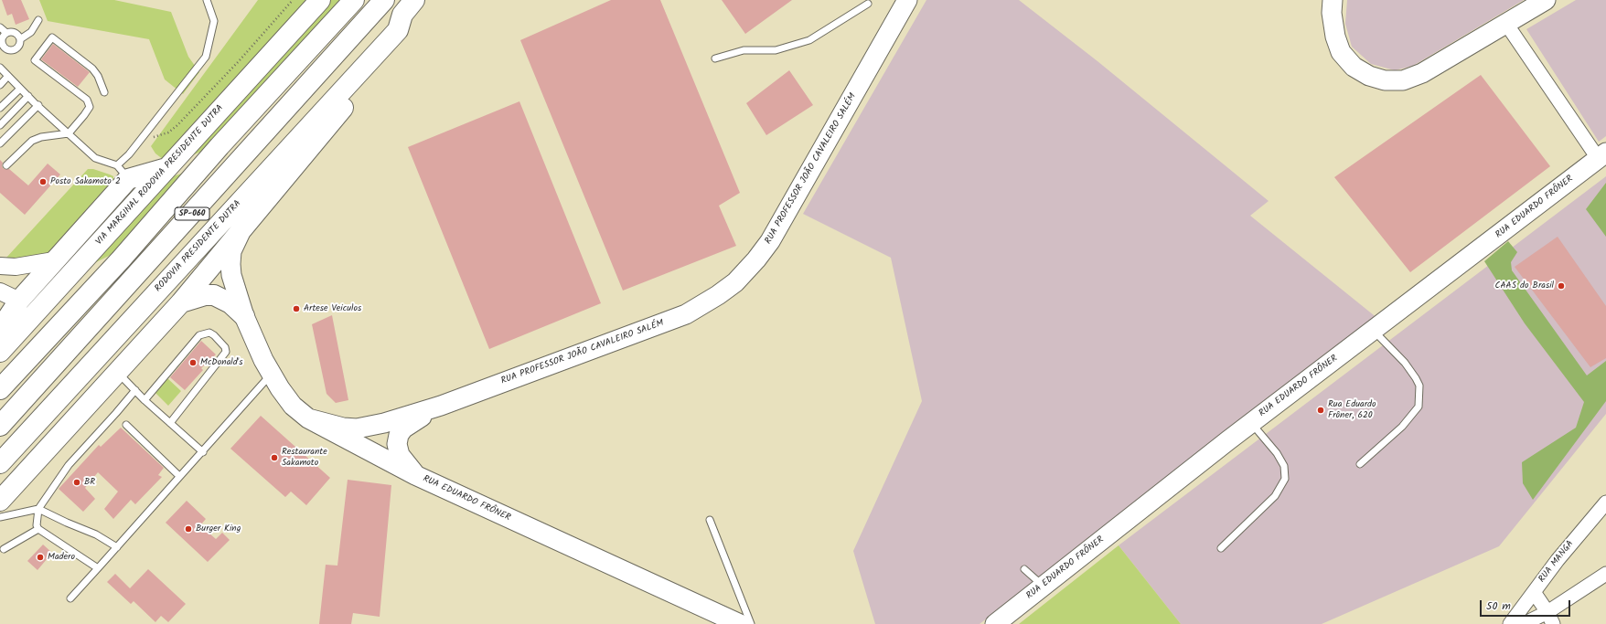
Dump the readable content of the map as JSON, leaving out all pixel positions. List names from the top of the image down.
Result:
{
  "streets": {
    "highway": ["VIA MARGINAL RODOVIA PRESIDENTE DUTRA", "SP-060", "RODOVIA PRESIDENTE DUTRA"],
    "main road": ["RUA PROFESSOR JOÃO CAVALEIRO SALÉM", "RUA EDUARDO FRÔNER"],
    "street": ["RUA MANGA"]
  },
  "crossings": [
    ["RUA PROFESSOR JOÃO CAVALEIRO SALÉM", "RUA EDUARDO FRÔNER"]
  ],
  "places": [
    "Posto Sakamoto 2",
    "CAAS do Brasil",
    "Artese Veiculos",
    "McDonald's",
    "Rua Eduardo Frôner, 620",
    "Restaurante Sakamoto",
    "BR",
    "Burger King",
    "Madero"
  ],
  "scale_bar": "50 m"
}
